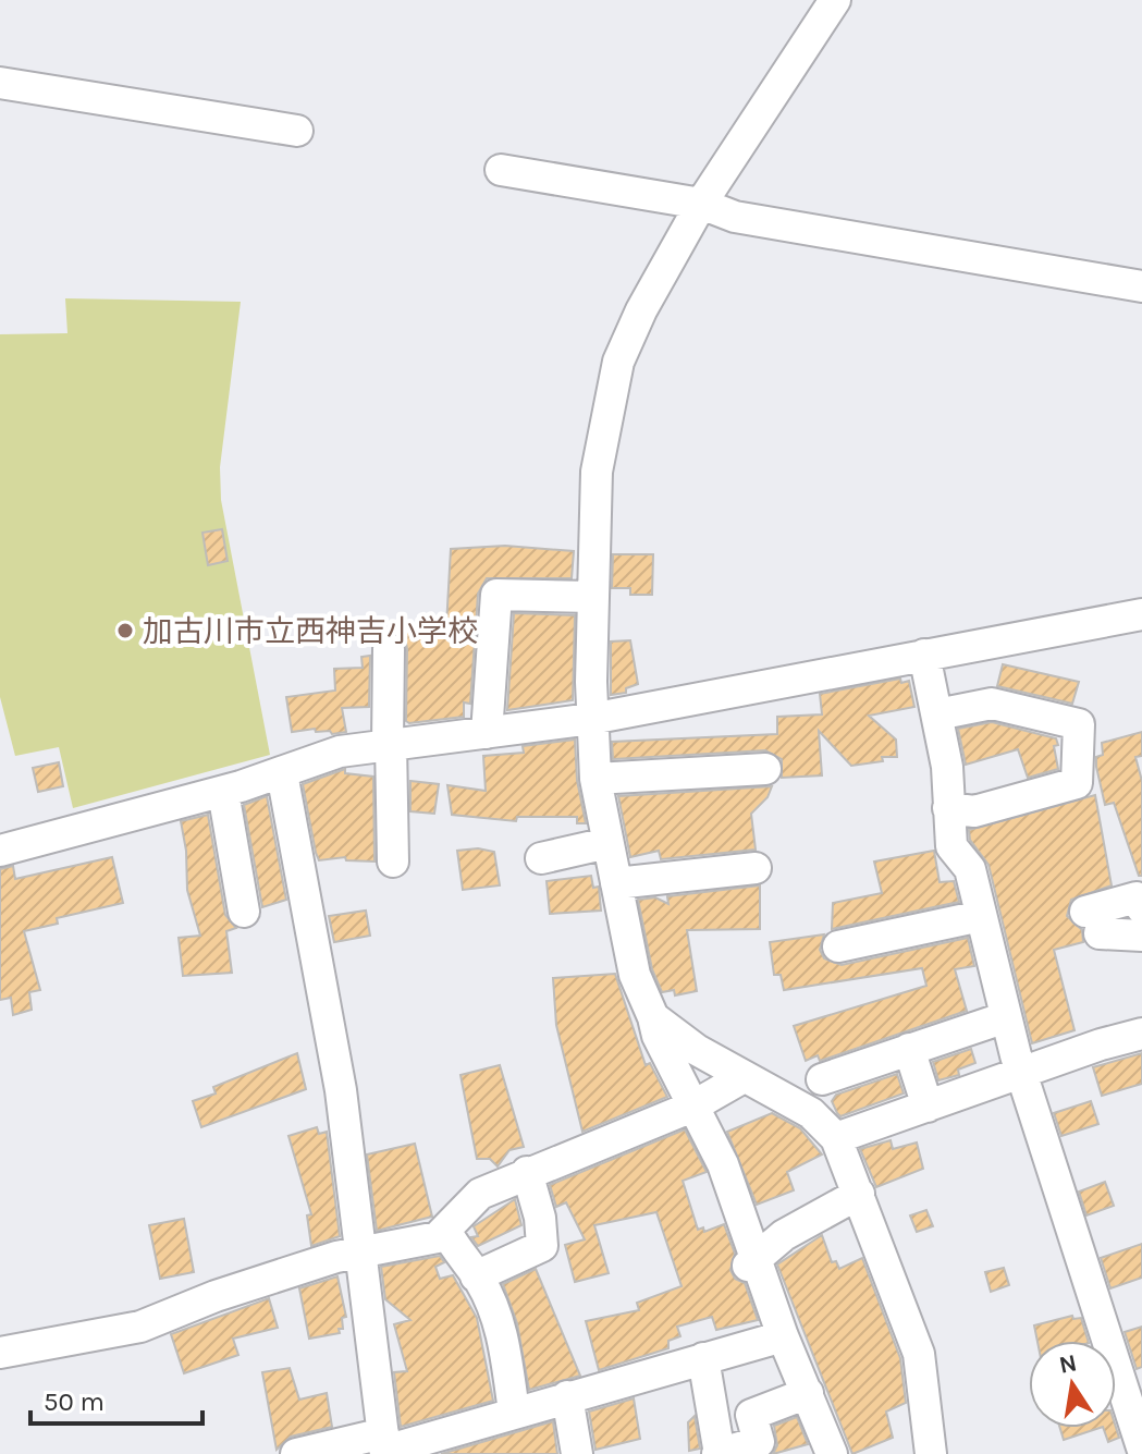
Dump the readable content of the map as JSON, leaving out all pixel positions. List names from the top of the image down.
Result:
{
  "places": ["加古川市立西神吉小学校"],
  "scale_bar": "50 m",
  "north": "top"
}
